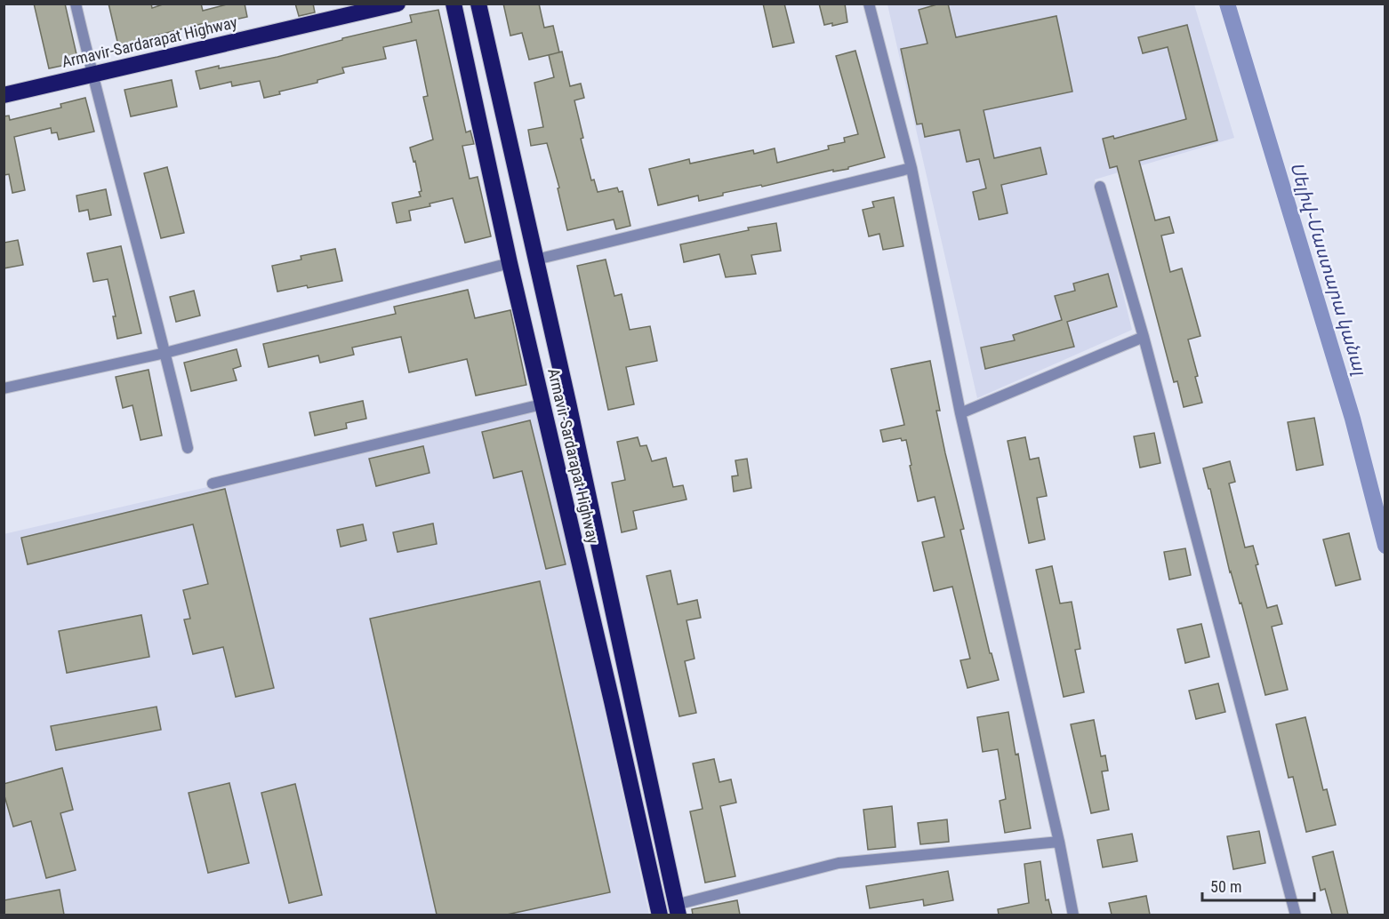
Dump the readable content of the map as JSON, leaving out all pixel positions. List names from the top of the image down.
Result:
{
  "streets": {
    "highway": ["Armavir-Sardarapat Highway"]
  },
  "water": ["Սելիվ֊Մաստարա կանալ"],
  "scale_bar": "50 m"
}
